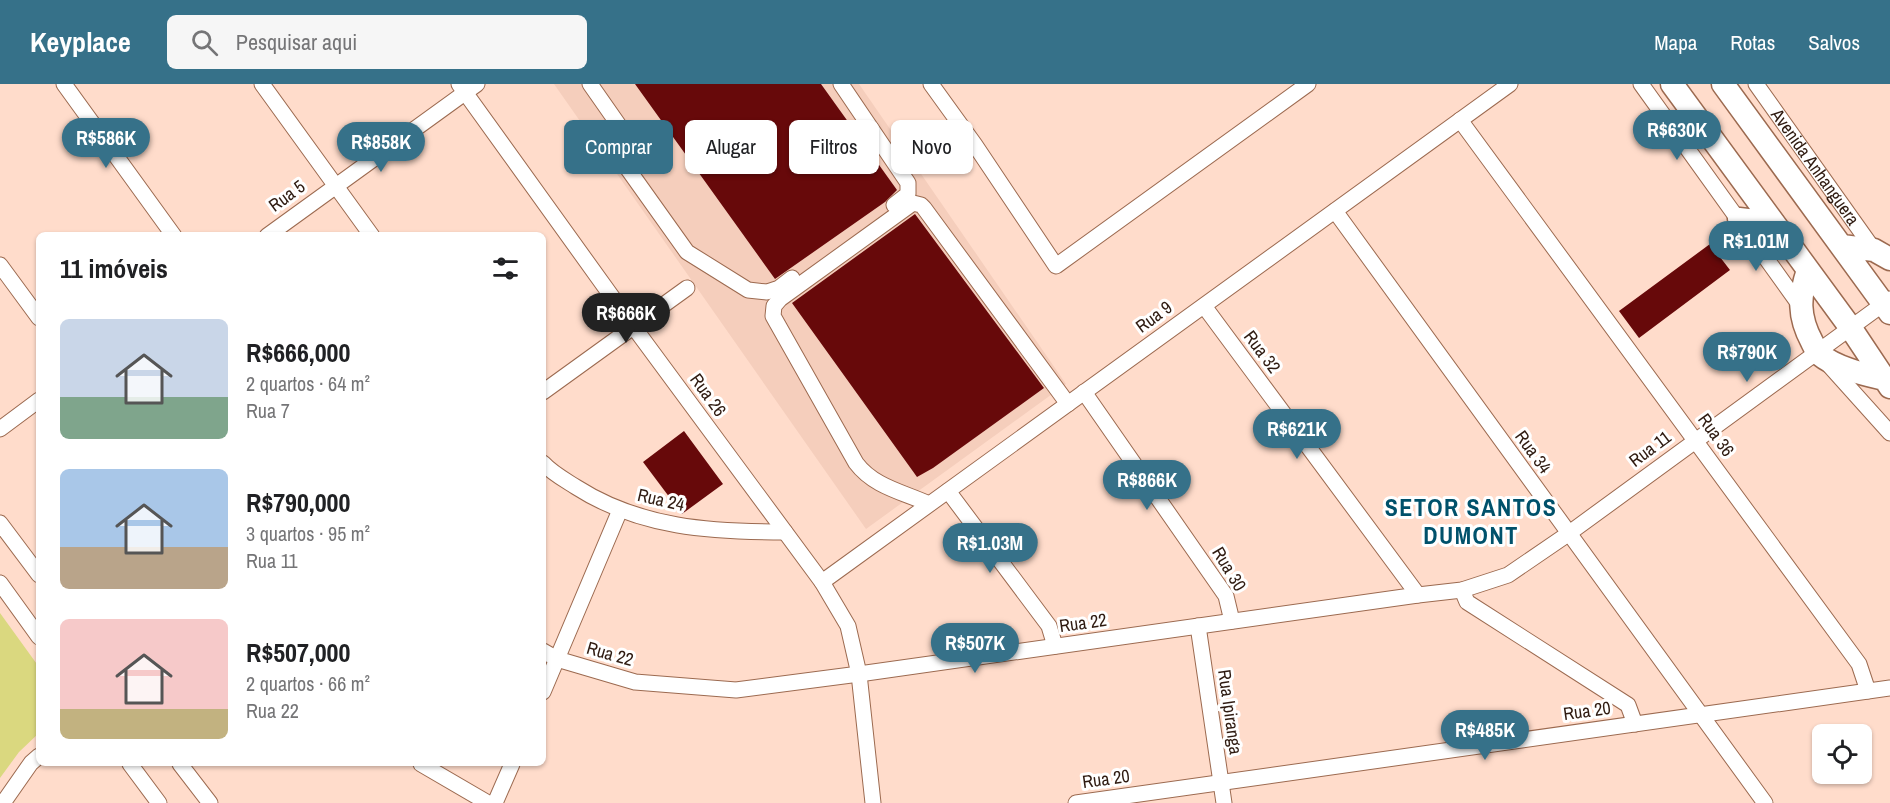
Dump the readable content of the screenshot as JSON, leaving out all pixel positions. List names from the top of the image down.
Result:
{
  "streets": {
    "highway": ["Avenida Anhanguera"],
    "street": [
      "Rua 5",
      "Rua 9",
      "Rua 32",
      "Rua 26",
      "Rua 36",
      "Rua 11",
      "Rua 34",
      "Rua 24",
      "Rua 30",
      "Rua 22",
      "Rua 20",
      "Rua Ipiranga"
    ]
  },
  "crossings": [
    ["Avenida Anhanguera", "Rua 11"],
    ["Rua 5", "Rua 26"],
    ["Rua 9", "Rua 32"],
    ["Rua 9", "Rua 26"],
    ["Rua 9", "Rua 36"],
    ["Rua 9", "Rua 34"],
    ["Rua 9", "Rua 30"],
    ["Rua 32", "Rua 11"],
    ["Rua 32", "Rua 22"],
    ["Rua 26", "Rua 24"],
    ["Rua 26", "Rua 22"],
    ["Rua 36", "Rua 11"],
    ["Rua 36", "Rua 20"],
    ["Rua 11", "Rua 34"],
    ["Rua 11", "Rua 22"],
    ["Rua 34", "Rua 20"],
    ["Rua 30", "Rua 22"],
    ["Rua 22", "Rua Ipiranga"],
    ["Rua 20", "Rua Ipiranga"]
  ],
  "districts": ["SETOR SANTOS DUMONT"],
  "page": {
    "header": "Keyplace",
    "search": "Pesquisar aqui",
    "nav": ["Mapa", "Rotas", "Salvos"],
    "price": [
      "R$630K",
      "R$586K",
      "R$858K",
      "R$1.01M",
      "R$666K",
      "R$790K",
      "R$621K",
      "R$866K",
      "R$1.03M",
      "R$507K",
      "R$485K"
    ],
    "chip": [
      "Comprar",
      "Alugar",
      "Filtros",
      "Novo"
    ],
    "heading": "11 imóveis",
    "list": [
      {
        "name": "R$666,000",
        "note": "2 quartos · 64 m² · Rua 7"
      },
      {
        "name": "R$790,000",
        "note": "3 quartos · 95 m² · Rua 11"
      },
      {
        "name": "R$507,000",
        "note": "2 quartos · 66 m² · Rua 22"
      }
    ]
  }
}
